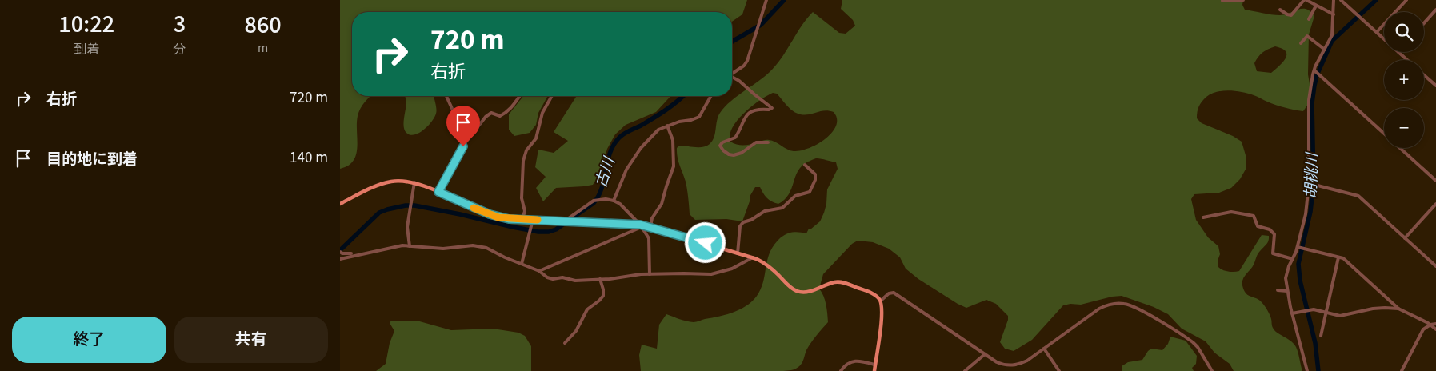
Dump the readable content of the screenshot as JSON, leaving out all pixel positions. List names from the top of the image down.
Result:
{
  "water": ["古川", "胡桃川"],
  "page": {
    "eta": [
      "10:22",
      "到着",
      "3",
      "分",
      "860",
      "m"
    ],
    "map_buttons": ["+", "−"],
    "turn": ["720 m", "右折"],
    "list": [
      {
        "name": "右折",
        "value": "720 m"
      },
      {
        "name": "目的地に到着",
        "value": "140 m"
      }
    ],
    "buttons": ["終了", "共有"]
  }
}
